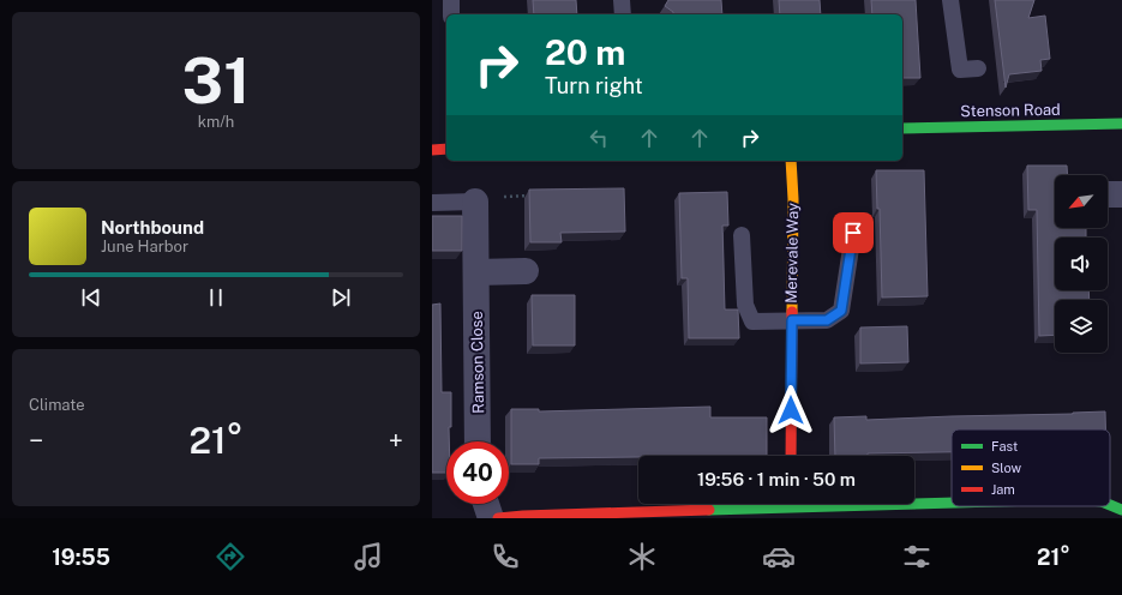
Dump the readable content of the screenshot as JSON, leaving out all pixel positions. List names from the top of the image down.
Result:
{
  "streets": {
    "street": ["Stenson Road", "Merevale Way", "Ramson Close"]
  },
  "legend": ["Fast", "Slow", "Jam"],
  "north": "bottom left",
  "page": {
    "tile": [
      ["31", "km/h"],
      "Climate"
    ],
    "turn": ["20 m", "Turn right"],
    "song": ["Northbound", "June Harbor"],
    "heat": ["−", "21°", "+"],
    "limit": "40",
    "trip": "19:56 · 1 min · 50 m",
    "tabs": ["19:55", "21°"]
  }
}
